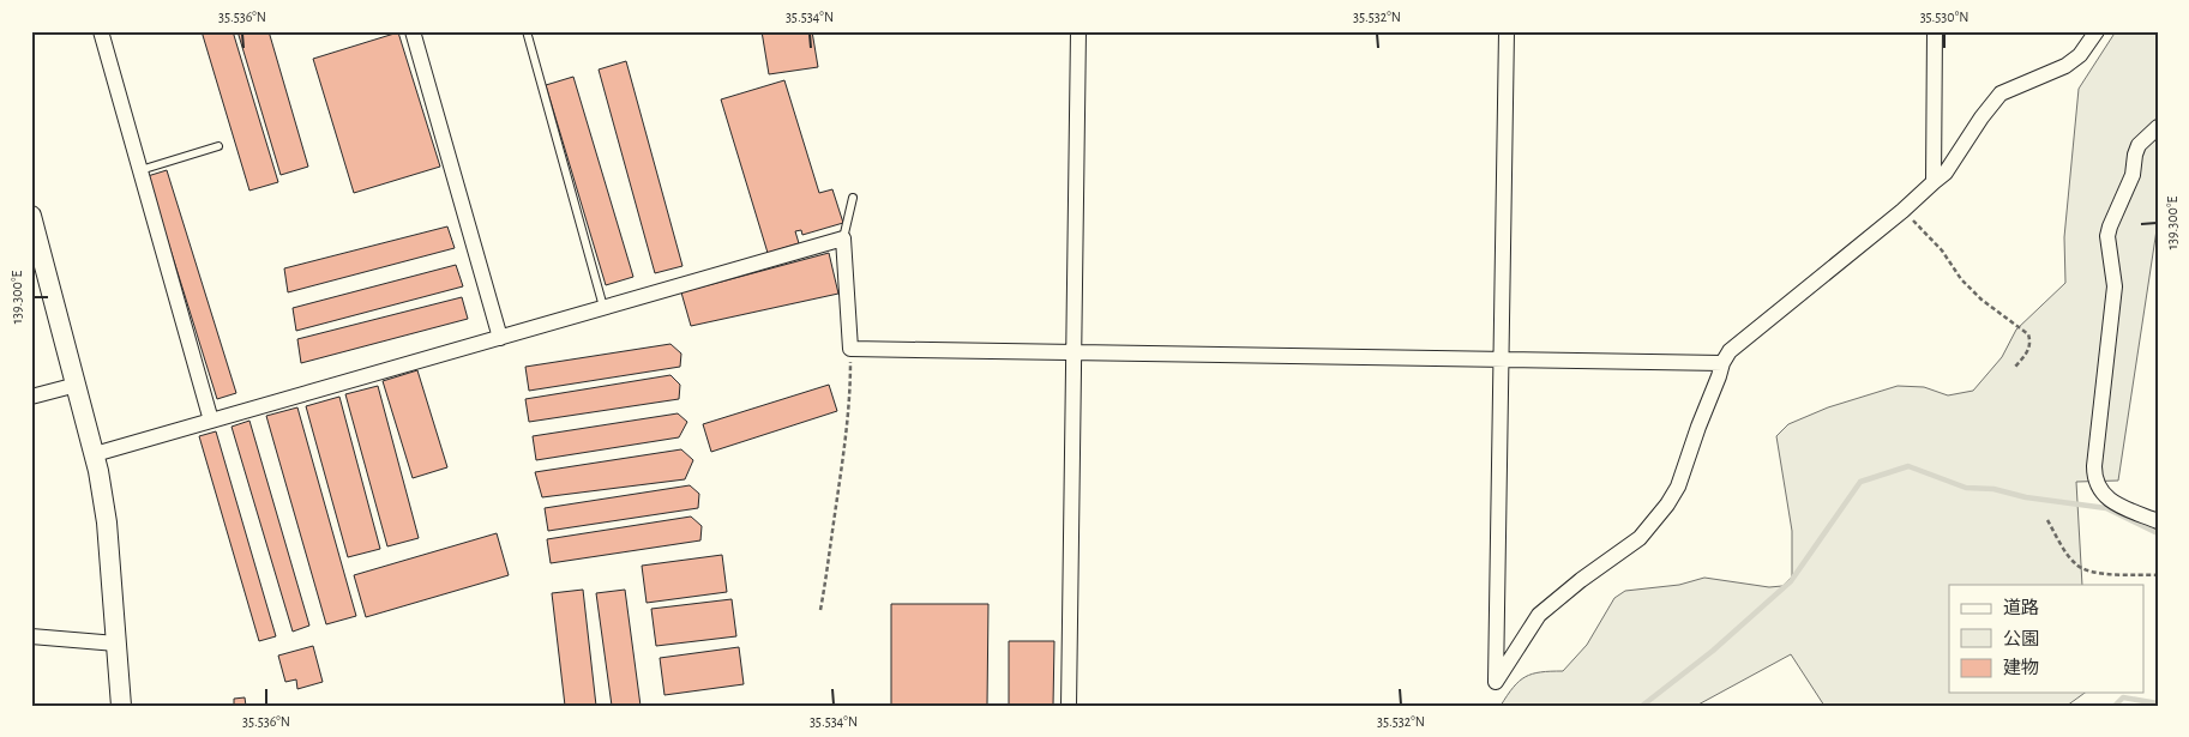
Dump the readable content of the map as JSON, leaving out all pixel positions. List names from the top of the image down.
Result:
{
  "legend": ["道路", "公園", "建物"],
  "coordinates": [
    "35.536°N",
    "35.534°N",
    "35.532°N",
    "35.530°N",
    "139.300°E"
  ]
}
